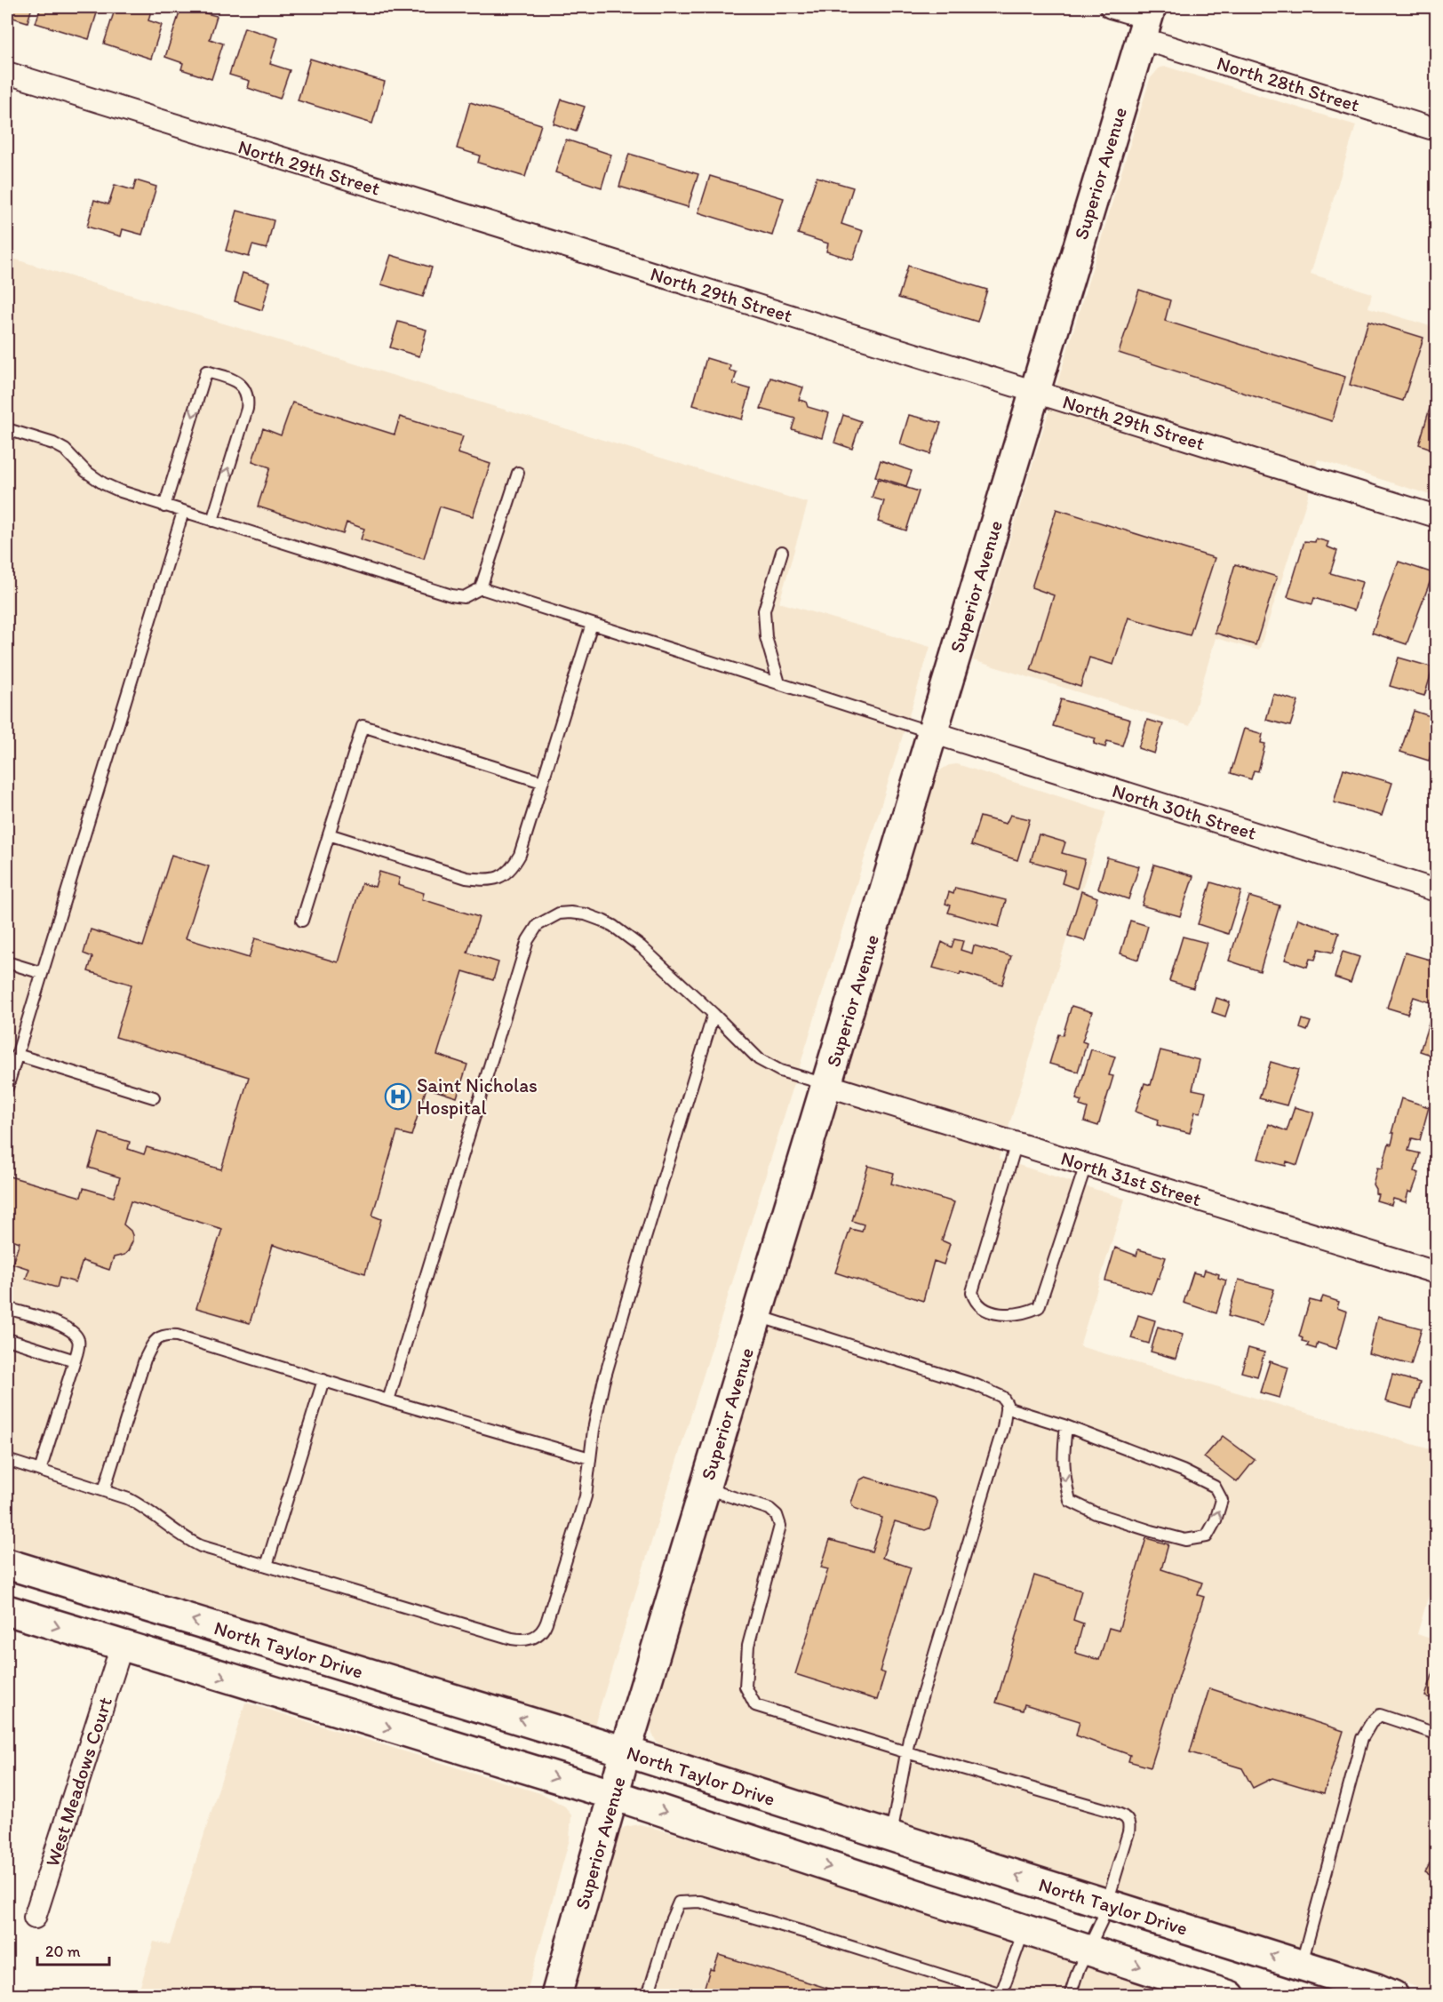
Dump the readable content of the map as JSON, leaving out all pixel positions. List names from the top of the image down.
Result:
{
  "streets": {
    "main road": ["Superior Avenue", "North Taylor Drive"],
    "street": [
      "North 28th Street",
      "North 29th Street",
      "North 30th Street",
      "North 31st Street",
      "West Meadows Court"
    ]
  },
  "crossings": [
    ["North 28th Street", "Superior Avenue"],
    ["North 29th Street", "Superior Avenue"],
    ["Superior Avenue", "North 30th Street"],
    ["Superior Avenue", "North 31st Street"],
    ["Superior Avenue", "North Taylor Drive"]
  ],
  "places": {
    "hospital": ["Saint Nicholas Hospital"]
  },
  "scale_bar": "20 m"
}
